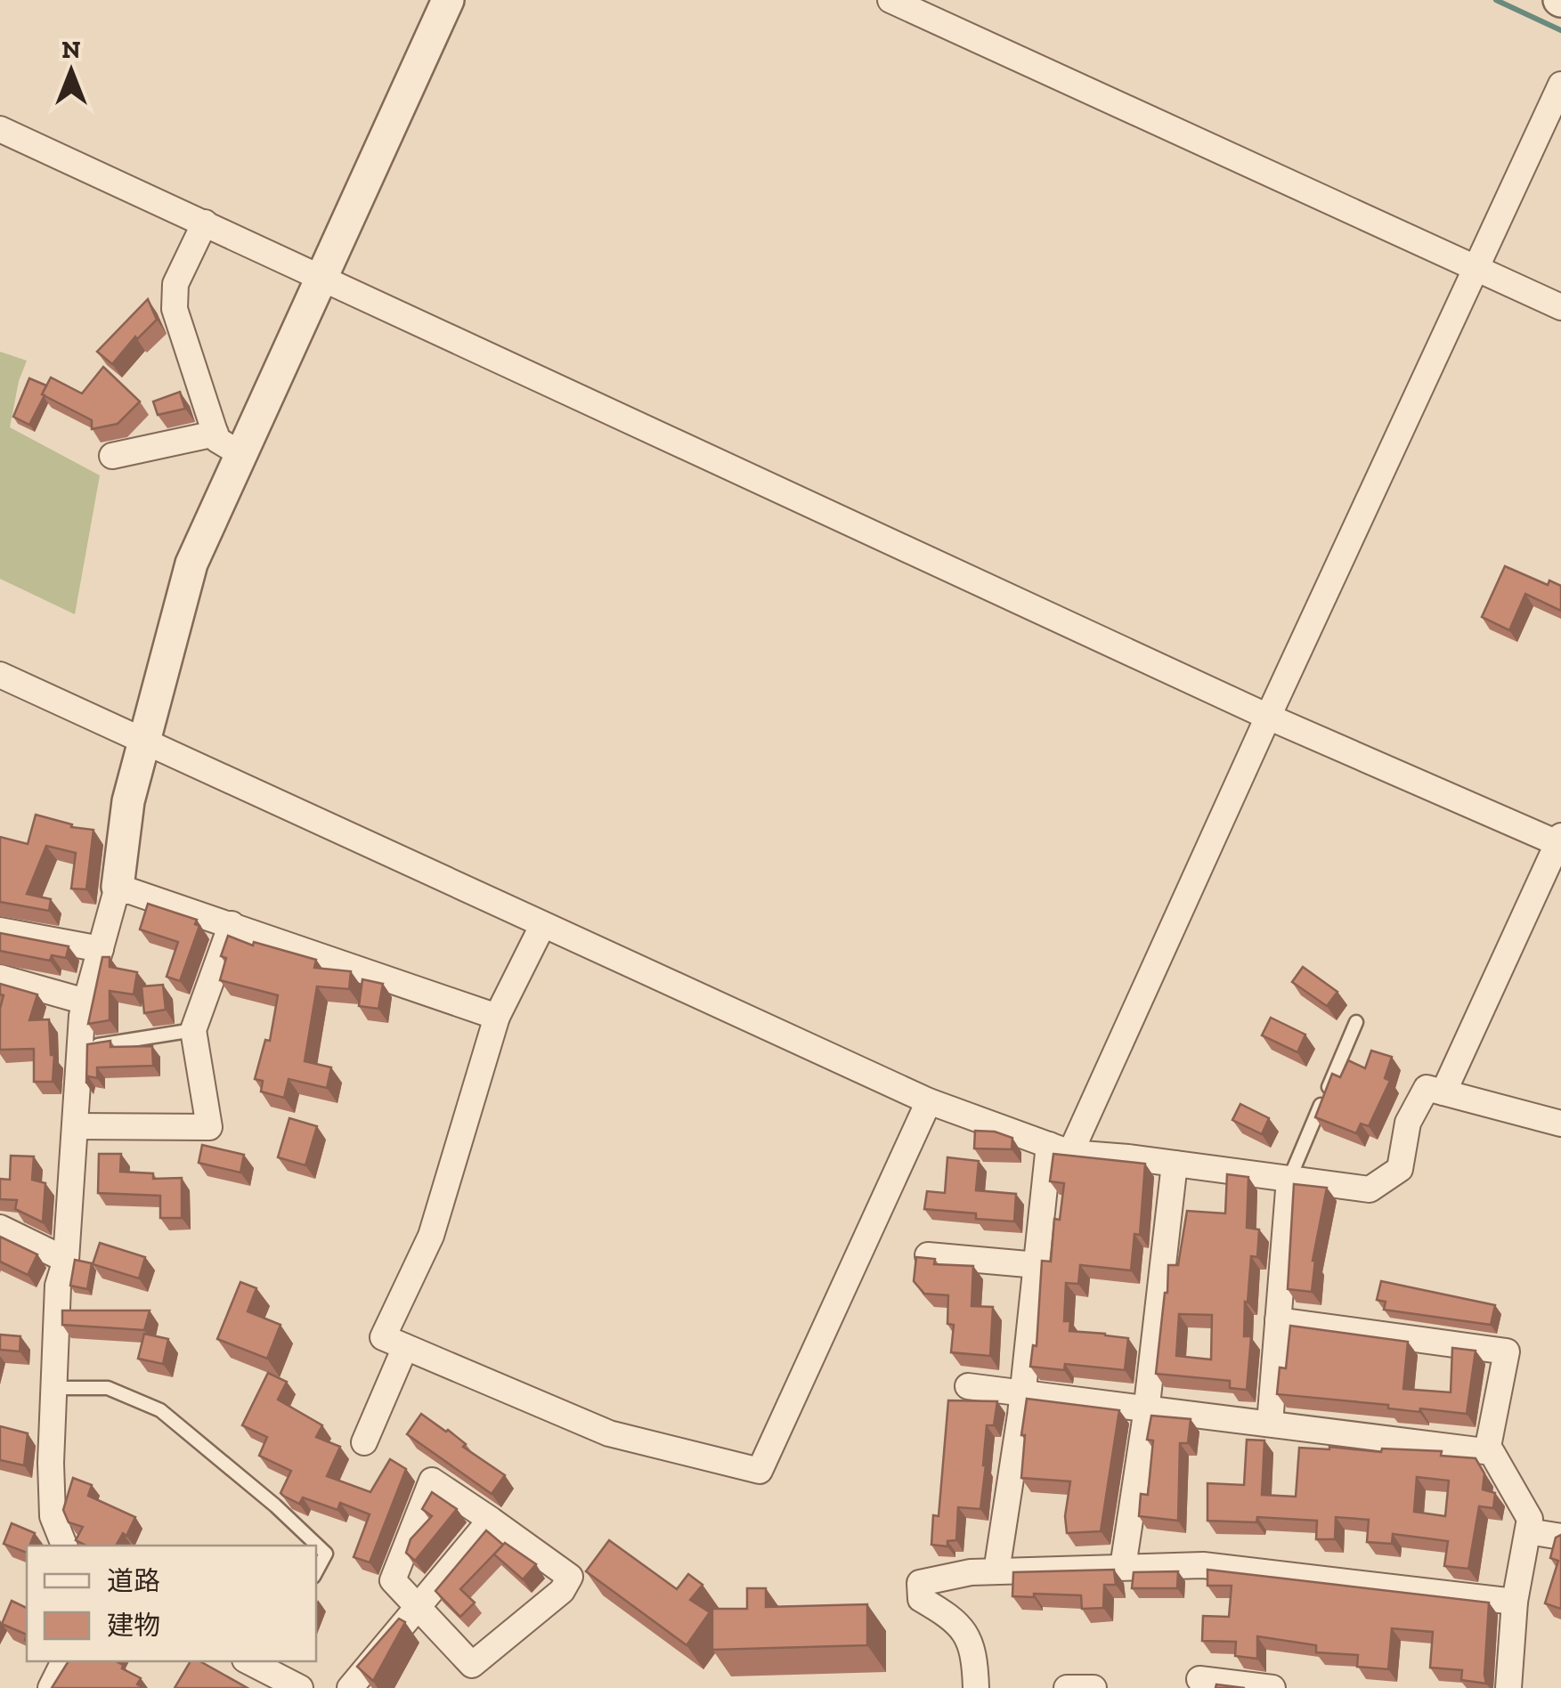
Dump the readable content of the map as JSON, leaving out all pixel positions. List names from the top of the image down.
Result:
{
  "legend": ["道路", "建物"],
  "north": "top"
}
